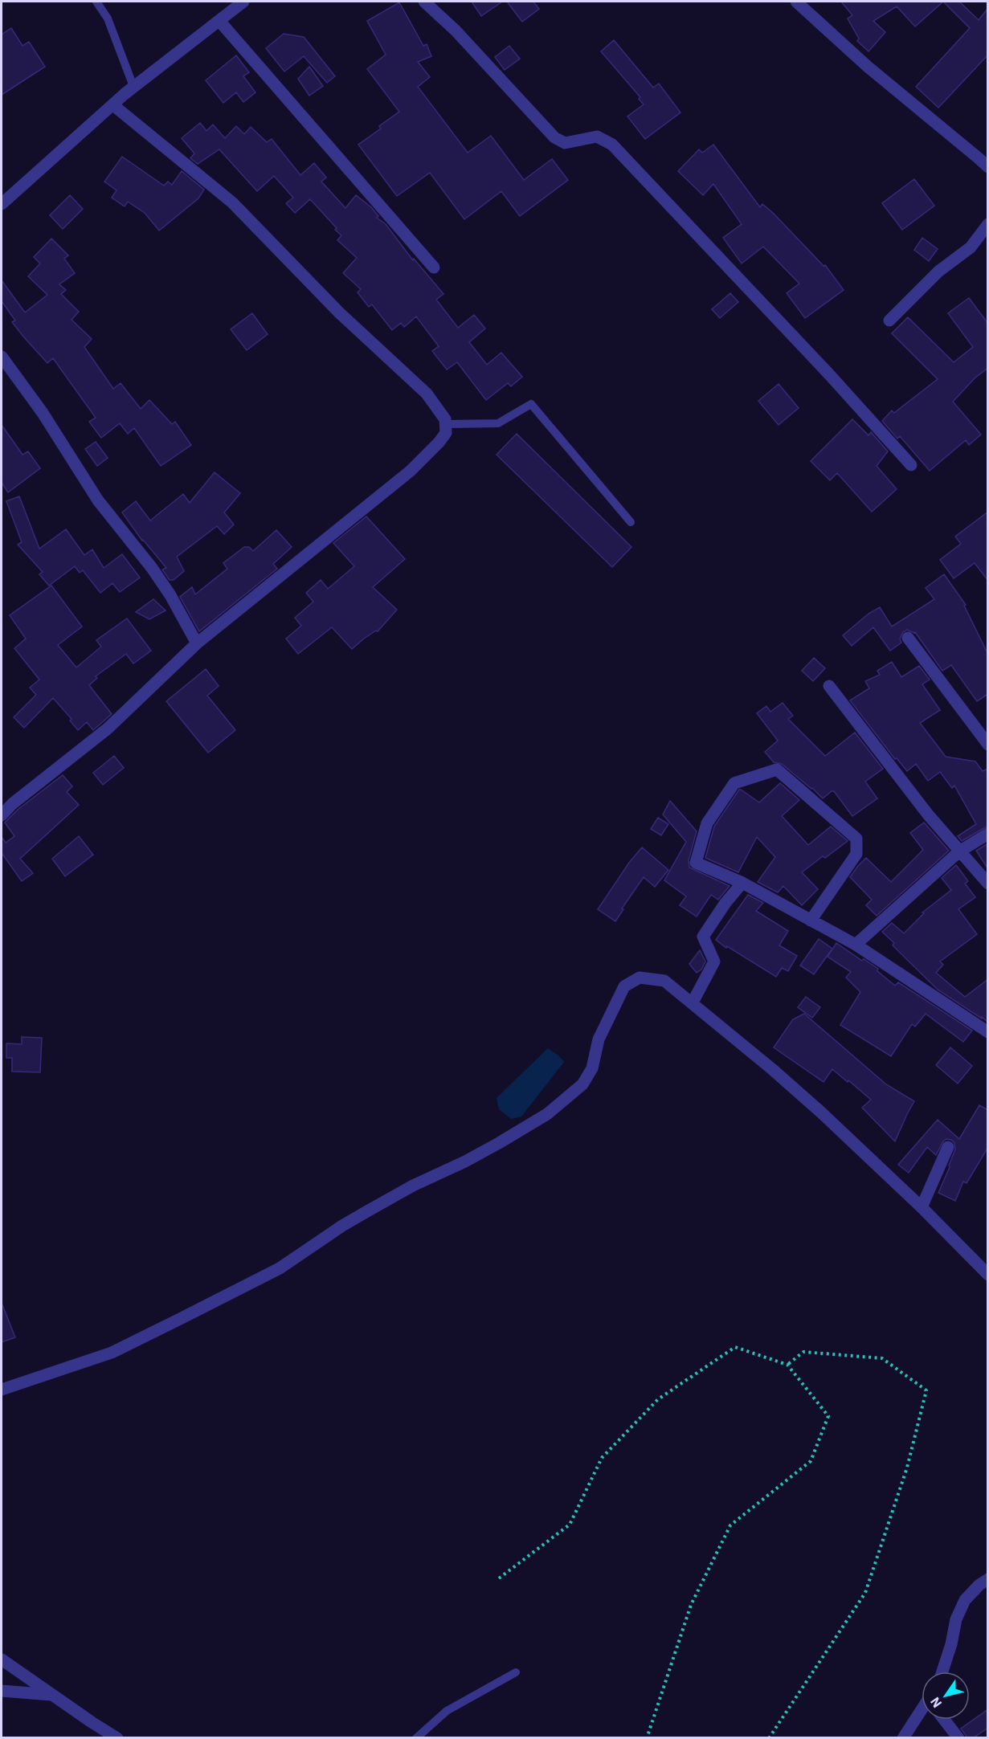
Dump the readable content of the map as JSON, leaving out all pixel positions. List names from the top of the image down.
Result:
{
  "north": "bottom left"
}
